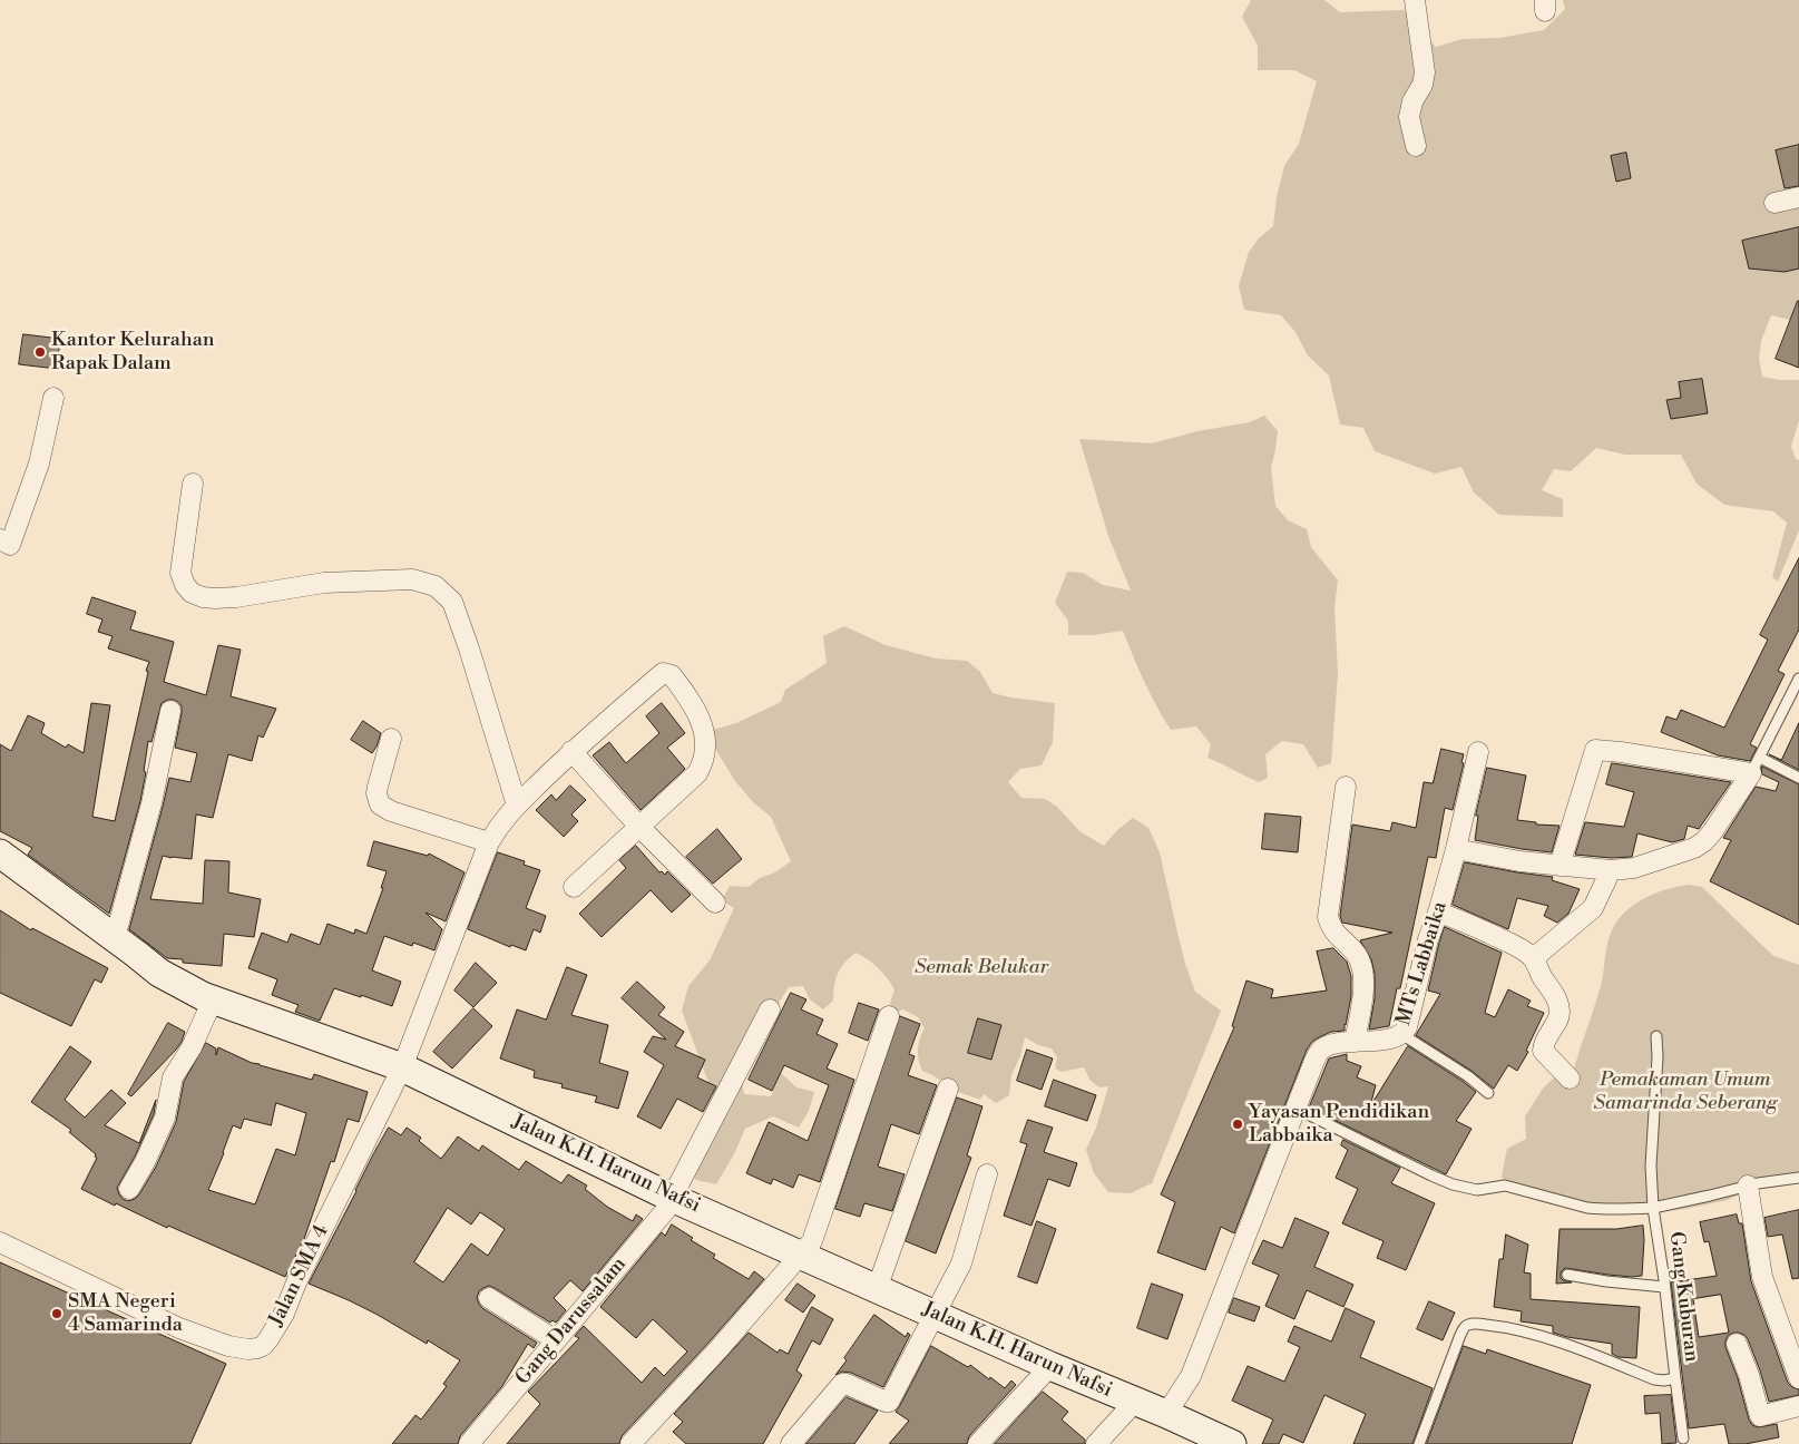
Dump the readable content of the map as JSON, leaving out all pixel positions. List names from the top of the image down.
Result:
{
  "streets": {
    "main road": ["Jalan K.H. Harun Nafsi"],
    "street": ["MTs Labbaika", "Jalan SMA 4", "Gang Darussalam"],
    "lane": ["Gang Kuburan"]
  },
  "crossings": [
    ["MTs Labbaika", "Jalan K.H. Harun Nafsi"],
    ["Jalan K.H. Harun Nafsi", "Jalan SMA 4"],
    ["Jalan K.H. Harun Nafsi", "Gang Darussalam"]
  ],
  "parks": ["Semak Belukar", "Pemakaman Umum Samarinda Seberang"],
  "places": ["Kantor Kelurahan Rapak Dalam", "Yayasan Pendidikan Labbaika", "SMA Negeri 4 Samarinda"]
}
